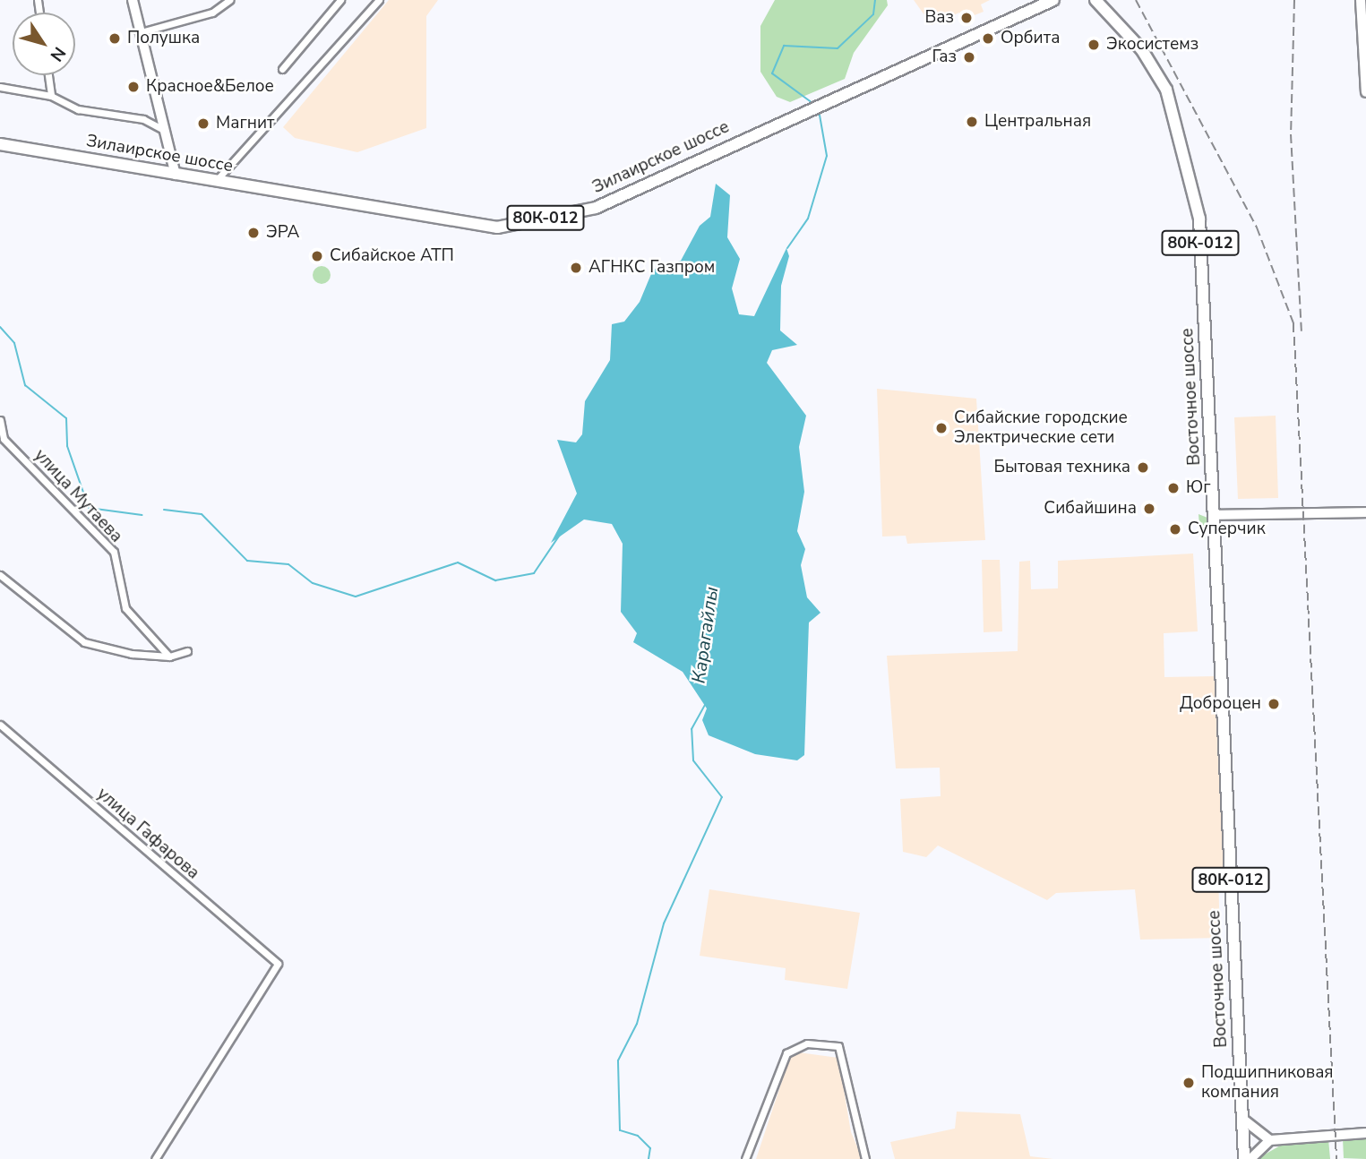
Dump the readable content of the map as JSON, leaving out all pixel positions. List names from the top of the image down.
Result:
{
  "streets": {
    "main road": ["Зилаирское шоссе", "80К-012", "Восточное шоссе"],
    "street": ["улица Мутаева", "улица Гафарова"]
  },
  "water": ["Карагайлы"],
  "places": [
    "Ваз",
    "Полушка",
    "Орбита",
    "Экосистемз",
    "Газ",
    "Красное&Белое",
    "Центральная",
    "Магнит",
    "ЭРА",
    "Сибайское АТП",
    "АГНКС Газпром",
    "Сибайские городские Электрические сети",
    "Бытовая техника",
    "Юг",
    "Сибайшина",
    "Суперчик",
    "Доброцен",
    "Подшипниковая компания"
  ],
  "north": "bottom right"
}
